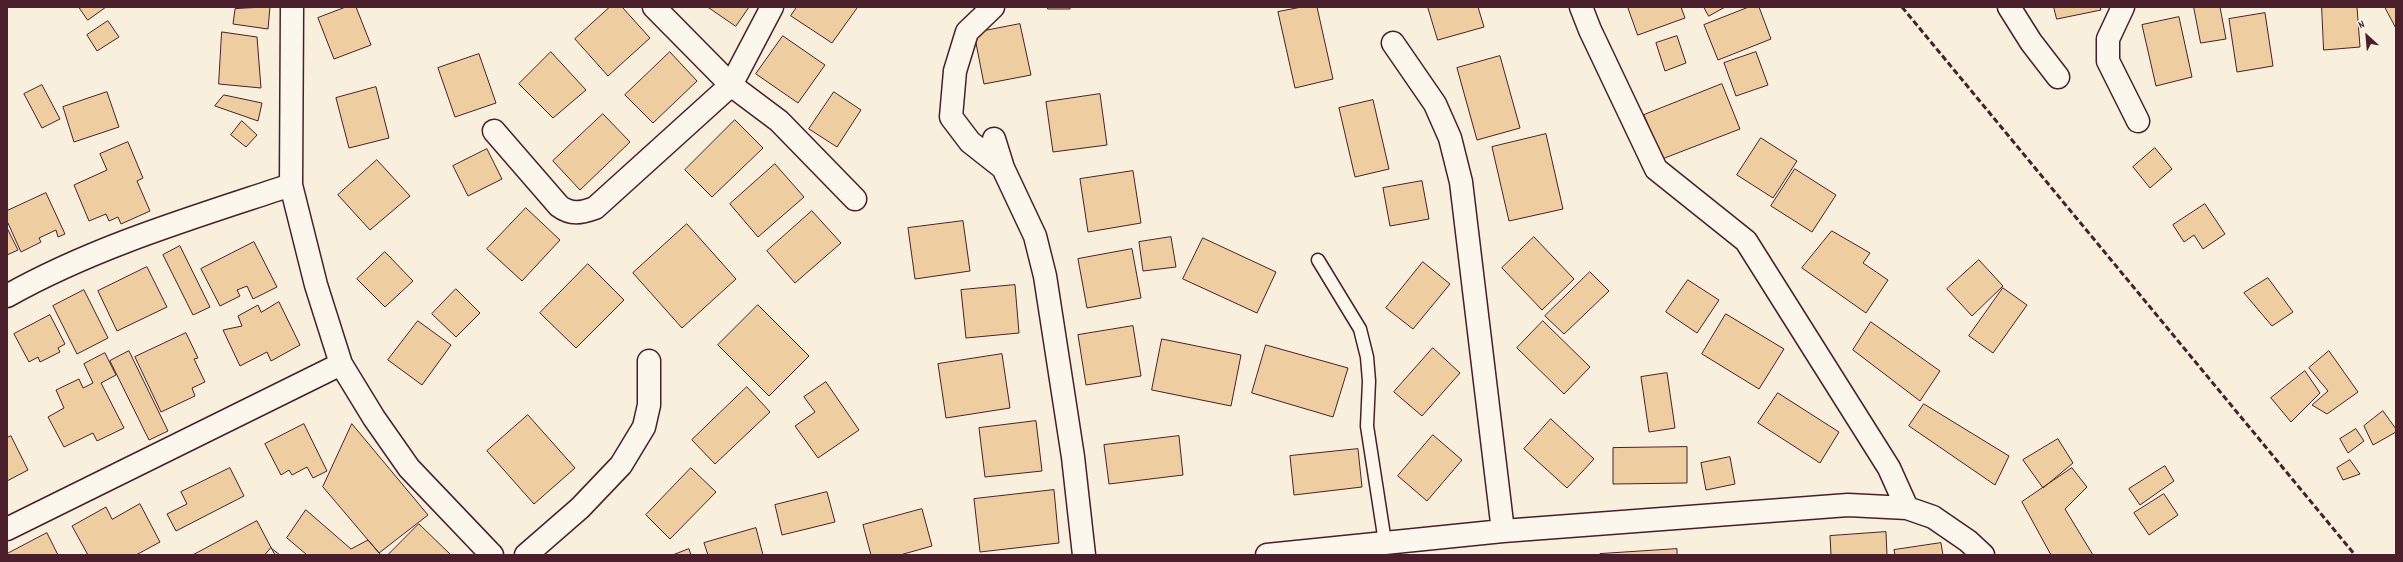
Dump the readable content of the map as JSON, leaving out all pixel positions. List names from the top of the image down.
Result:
{
  "north": "top left"
}
